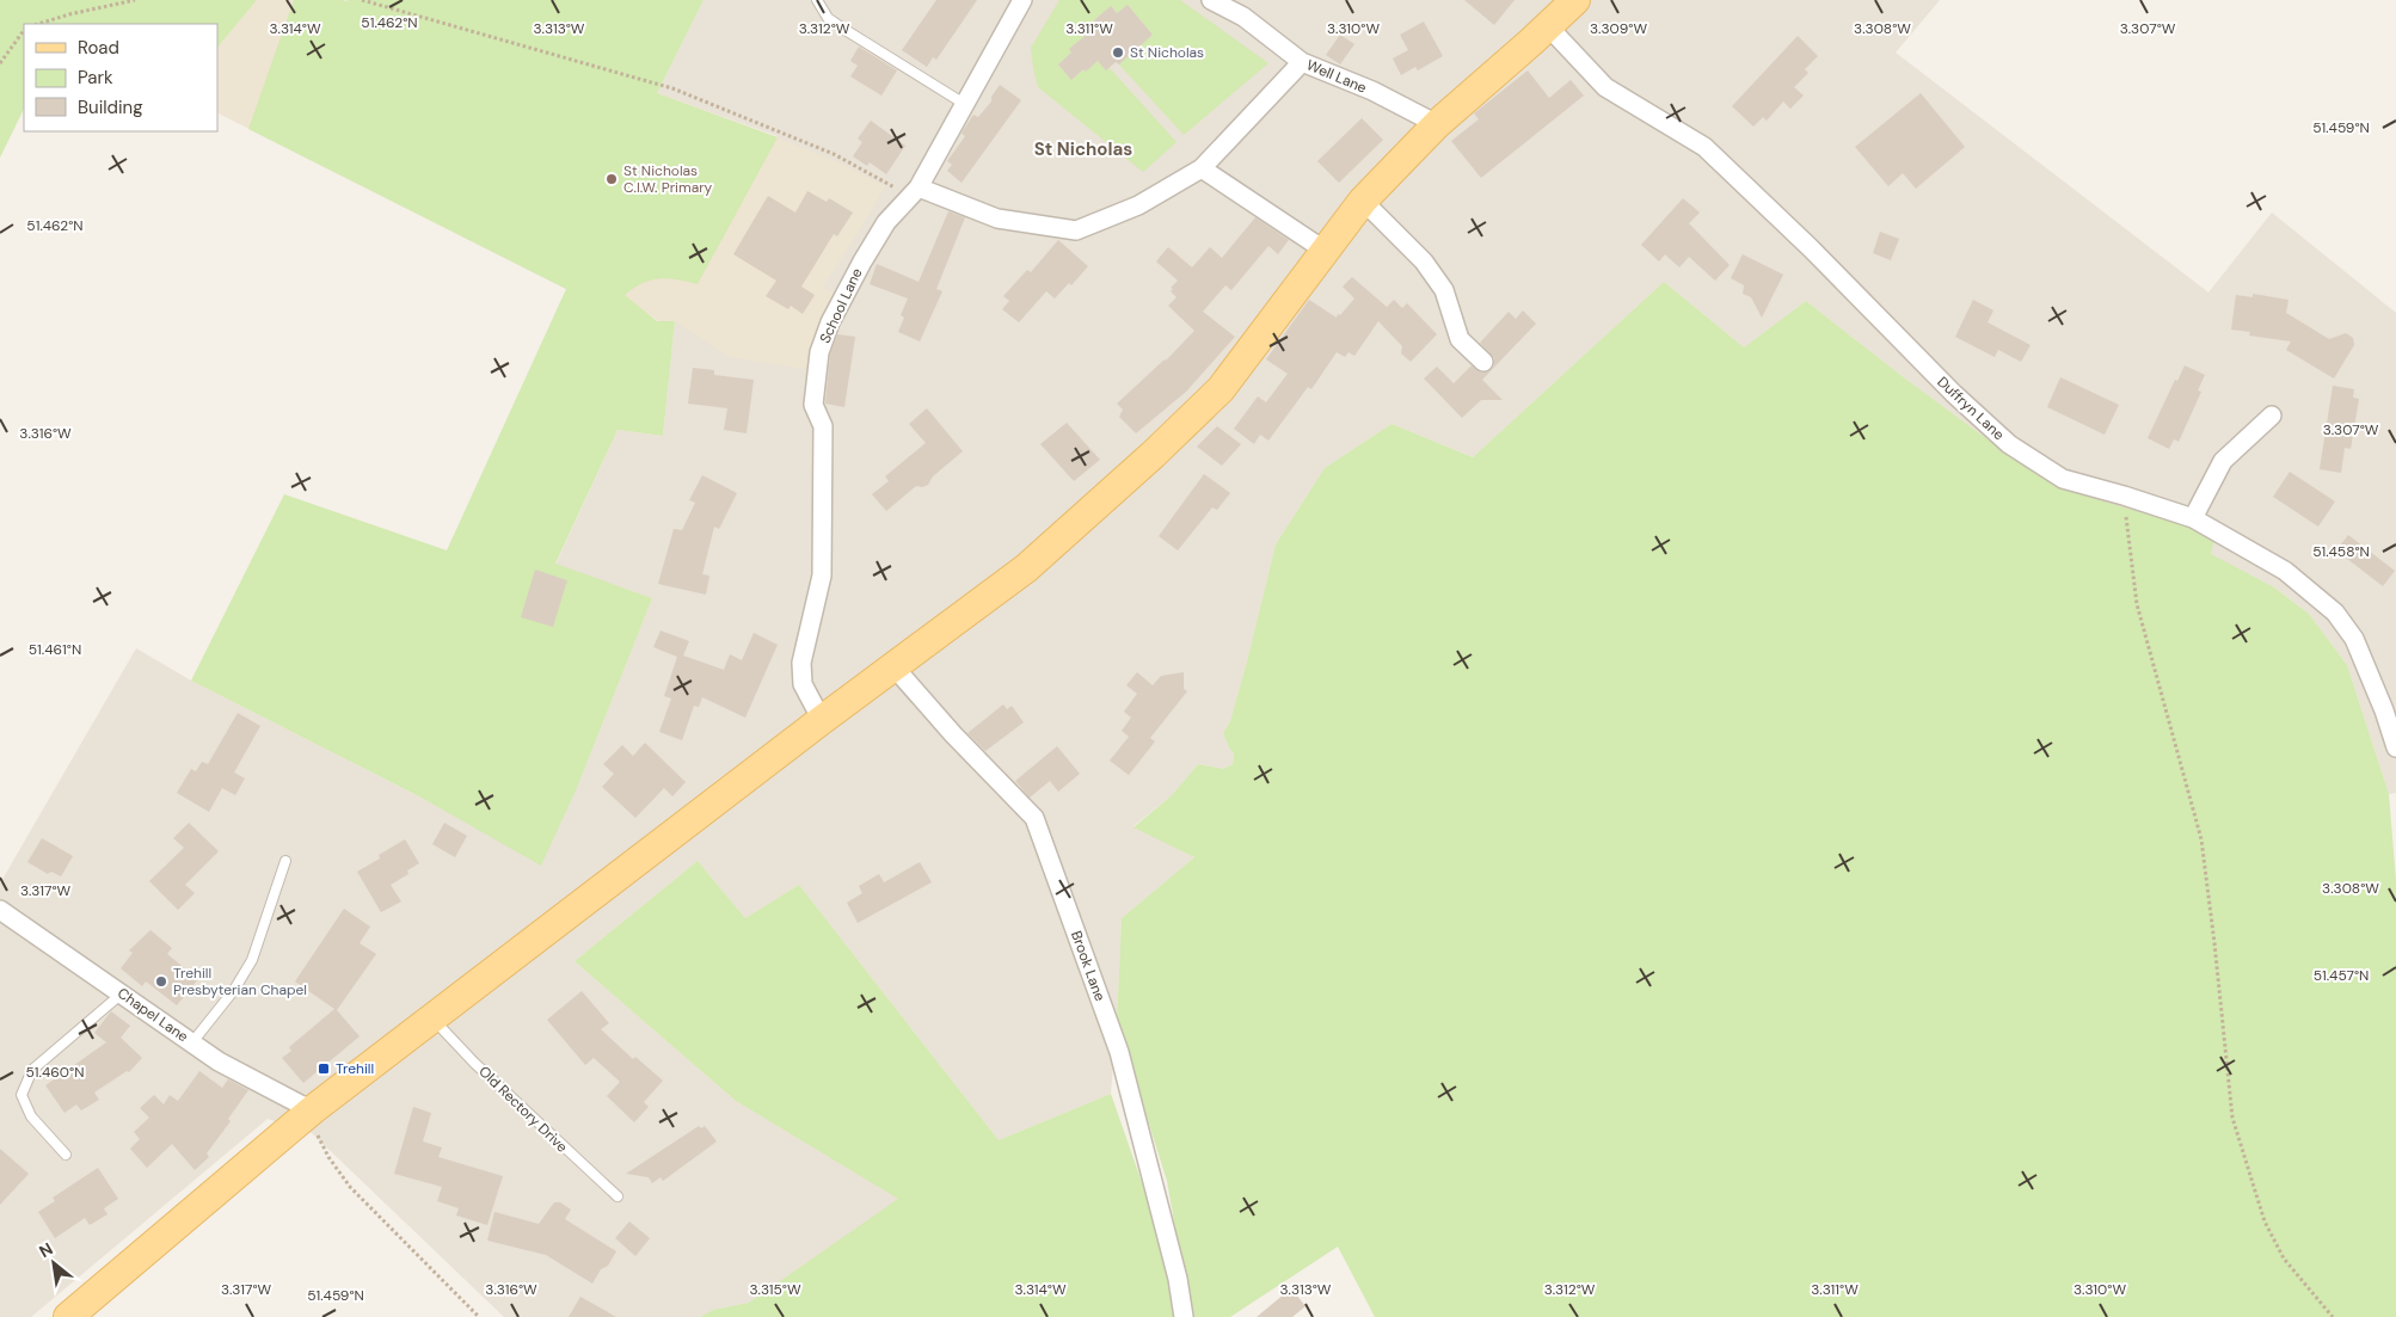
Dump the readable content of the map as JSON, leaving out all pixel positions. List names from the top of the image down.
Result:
{
  "streets": {
    "street": [
      "Well Lane",
      "School Lane",
      "Duffryn Lane",
      "Brook Lane",
      "Chapel Lane"
    ],
    "lane": ["Old Rectory Drive"]
  },
  "districts": ["St Nicholas"],
  "places": {
    "other": ["St Nicholas", "St Nicholas C.I.W. Primary", "Trehill Presbyterian Chapel"],
    "transit": ["Trehill"]
  },
  "legend": ["Road", "Park", "Building"],
  "north": "top left",
  "coordinates": [
    "51.462°N",
    "3.314°W",
    "3.313°W",
    "3.312°W",
    "3.311°W",
    "3.310°W",
    "3.309°W",
    "3.308°W",
    "3.307°W",
    "51.459°N",
    "3.316°W",
    "51.458°N",
    "51.461°N",
    "3.317°W",
    "51.457°N",
    "51.460°N",
    "3.315°W"
  ]
}
